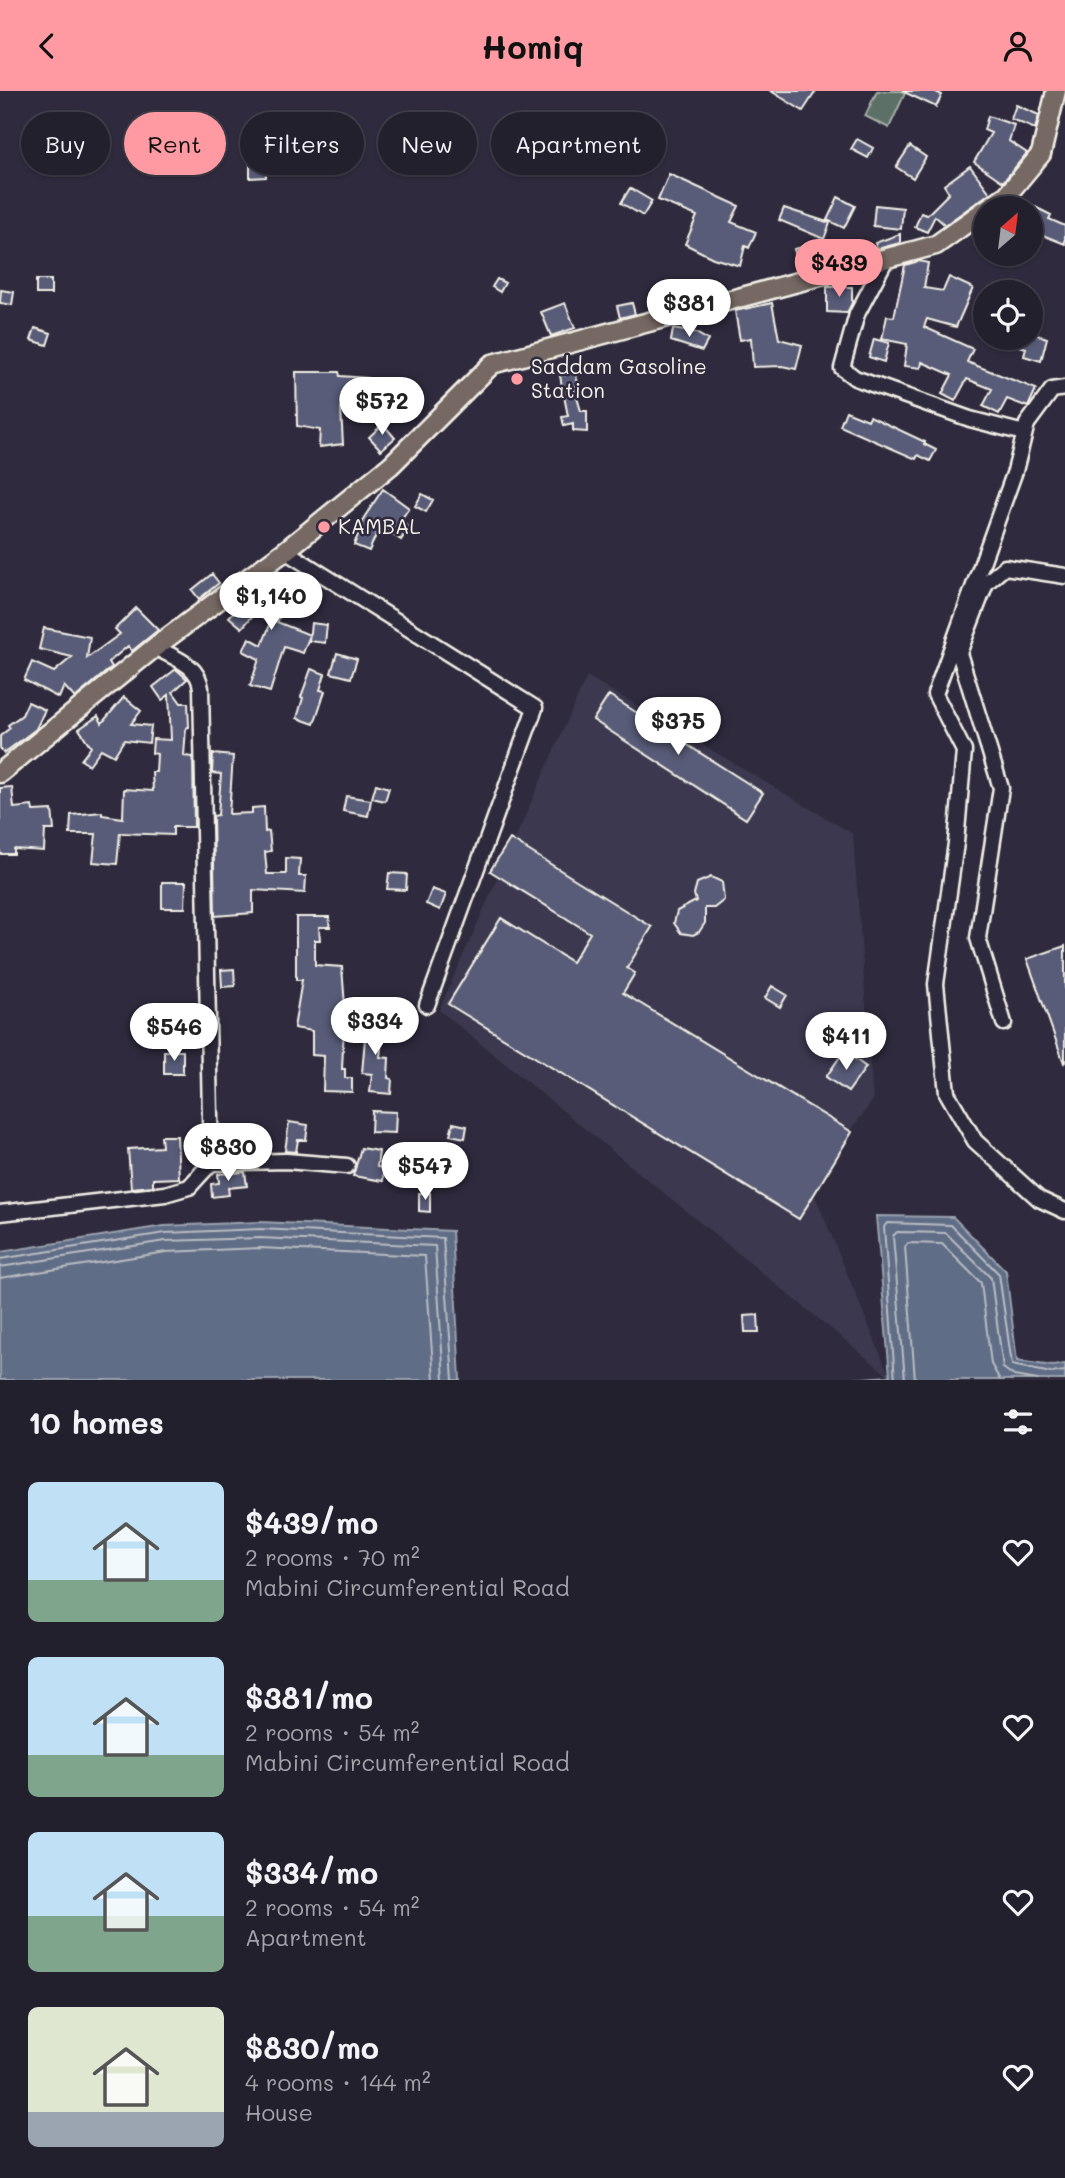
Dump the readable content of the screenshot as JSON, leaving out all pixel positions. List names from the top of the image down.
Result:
{
  "places": ["Saddam Gasoline Station", "KAMBAL"],
  "north": "top right",
  "page": {
    "header": "Homiq",
    "chip": [
      "Buy",
      "Rent",
      "Filters",
      "New",
      "Apartment"
    ],
    "price": [
      "$439",
      "$381",
      "$572",
      "$1,140",
      "$375",
      "$334",
      "$546",
      "$411",
      "$830",
      "$547"
    ],
    "heading": "10 homes",
    "list": [
      {
        "name": "$439/mo",
        "note": "2 rooms · 70 m² · Mabini Circumferential Road"
      },
      {
        "name": "$381/mo",
        "note": "2 rooms · 54 m² · Mabini Circumferential Road"
      },
      {
        "name": "$334/mo",
        "note": "2 rooms · 54 m² · Apartment"
      },
      {
        "name": "$830/mo",
        "note": "4 rooms · 144 m² · House"
      }
    ]
  }
}
